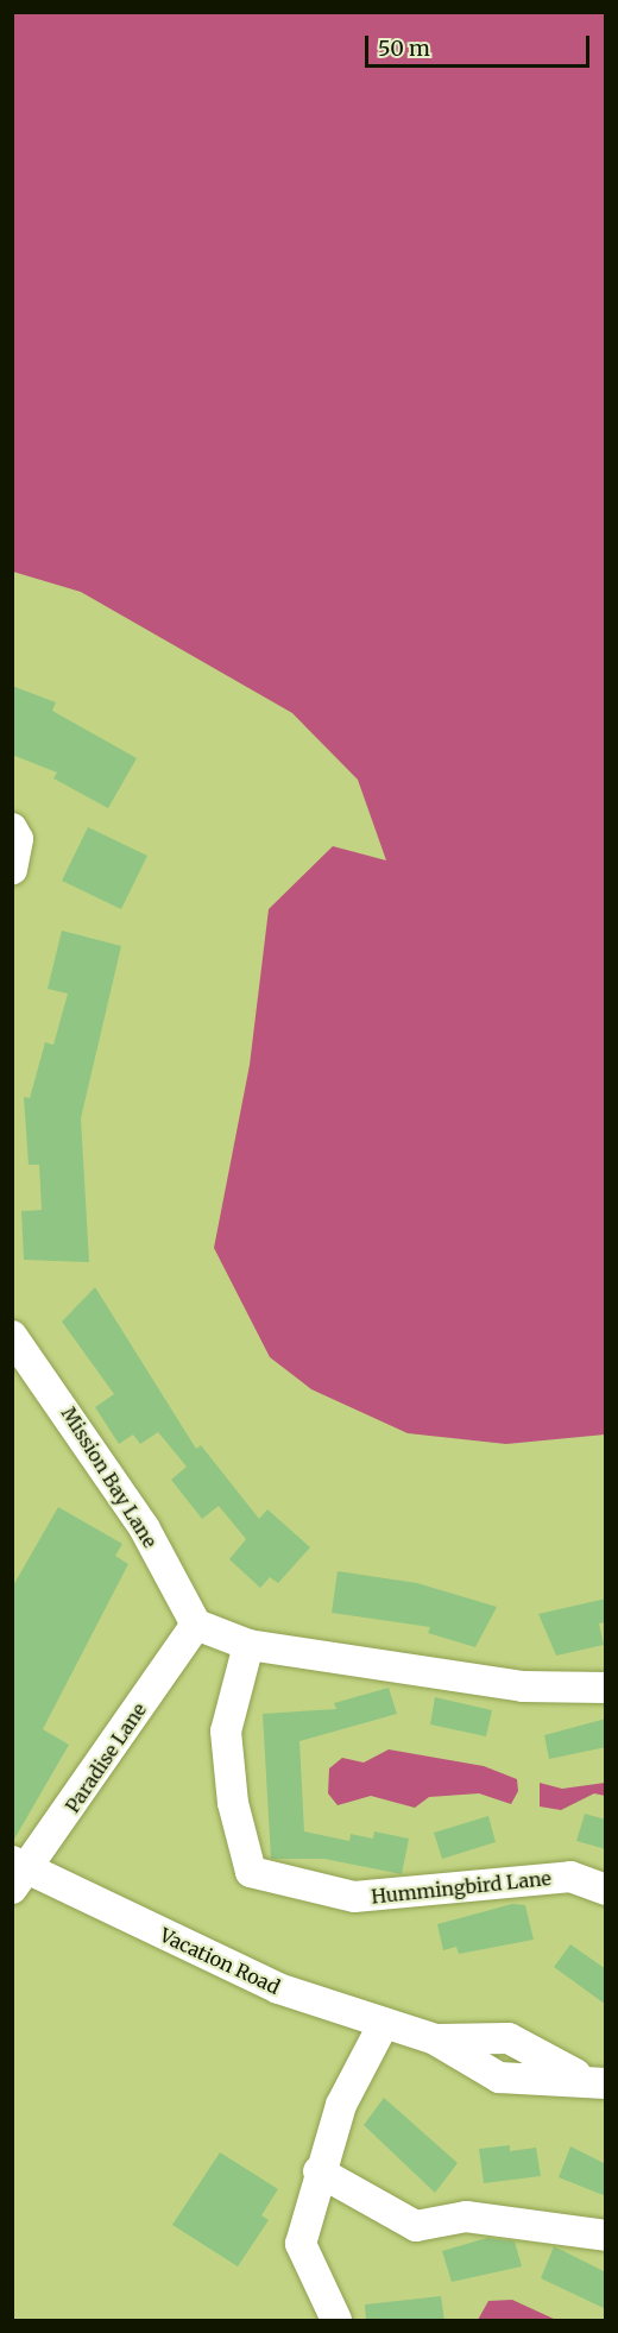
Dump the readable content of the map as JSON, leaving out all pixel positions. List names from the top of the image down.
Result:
{
  "streets": {
    "street": [
      "Mission Bay Lane",
      "Paradise Lane",
      "Hummingbird Lane",
      "Vacation Road"
    ]
  },
  "crossings": [
    ["Mission Bay Lane", "Paradise Lane"],
    ["Paradise Lane", "Vacation Road"]
  ],
  "scale_bar": "50 m"
}
